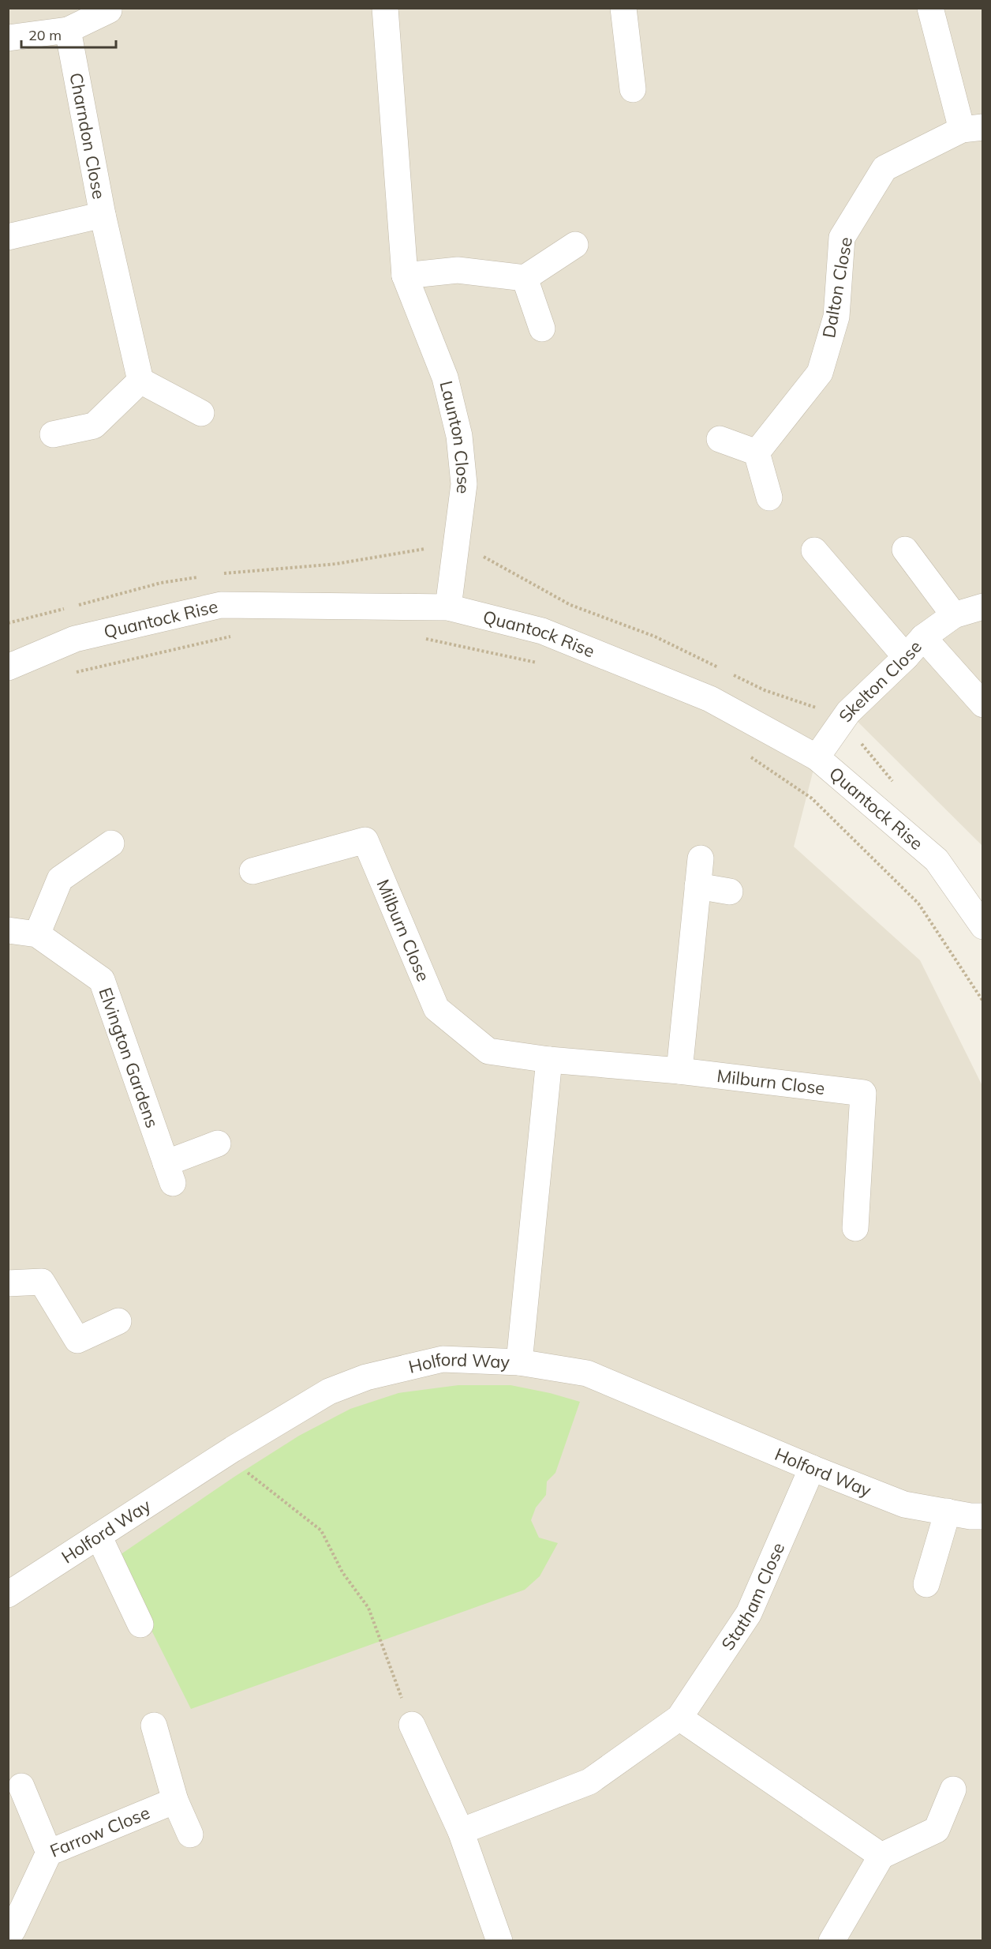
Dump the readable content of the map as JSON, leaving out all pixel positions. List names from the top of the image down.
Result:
{
  "streets": {
    "street": [
      "Charndon Close",
      "Dalton Close",
      "Launton Close",
      "Quantock Rise",
      "Skelton Close",
      "Milburn Close",
      "Elvington Gardens",
      "Holford Way",
      "Statham Close",
      "Farrow Close"
    ]
  },
  "crossings": [
    ["Launton Close", "Quantock Rise"],
    ["Quantock Rise", "Skelton Close"],
    ["Holford Way", "Statham Close"]
  ],
  "scale_bar": "20 m"
}
